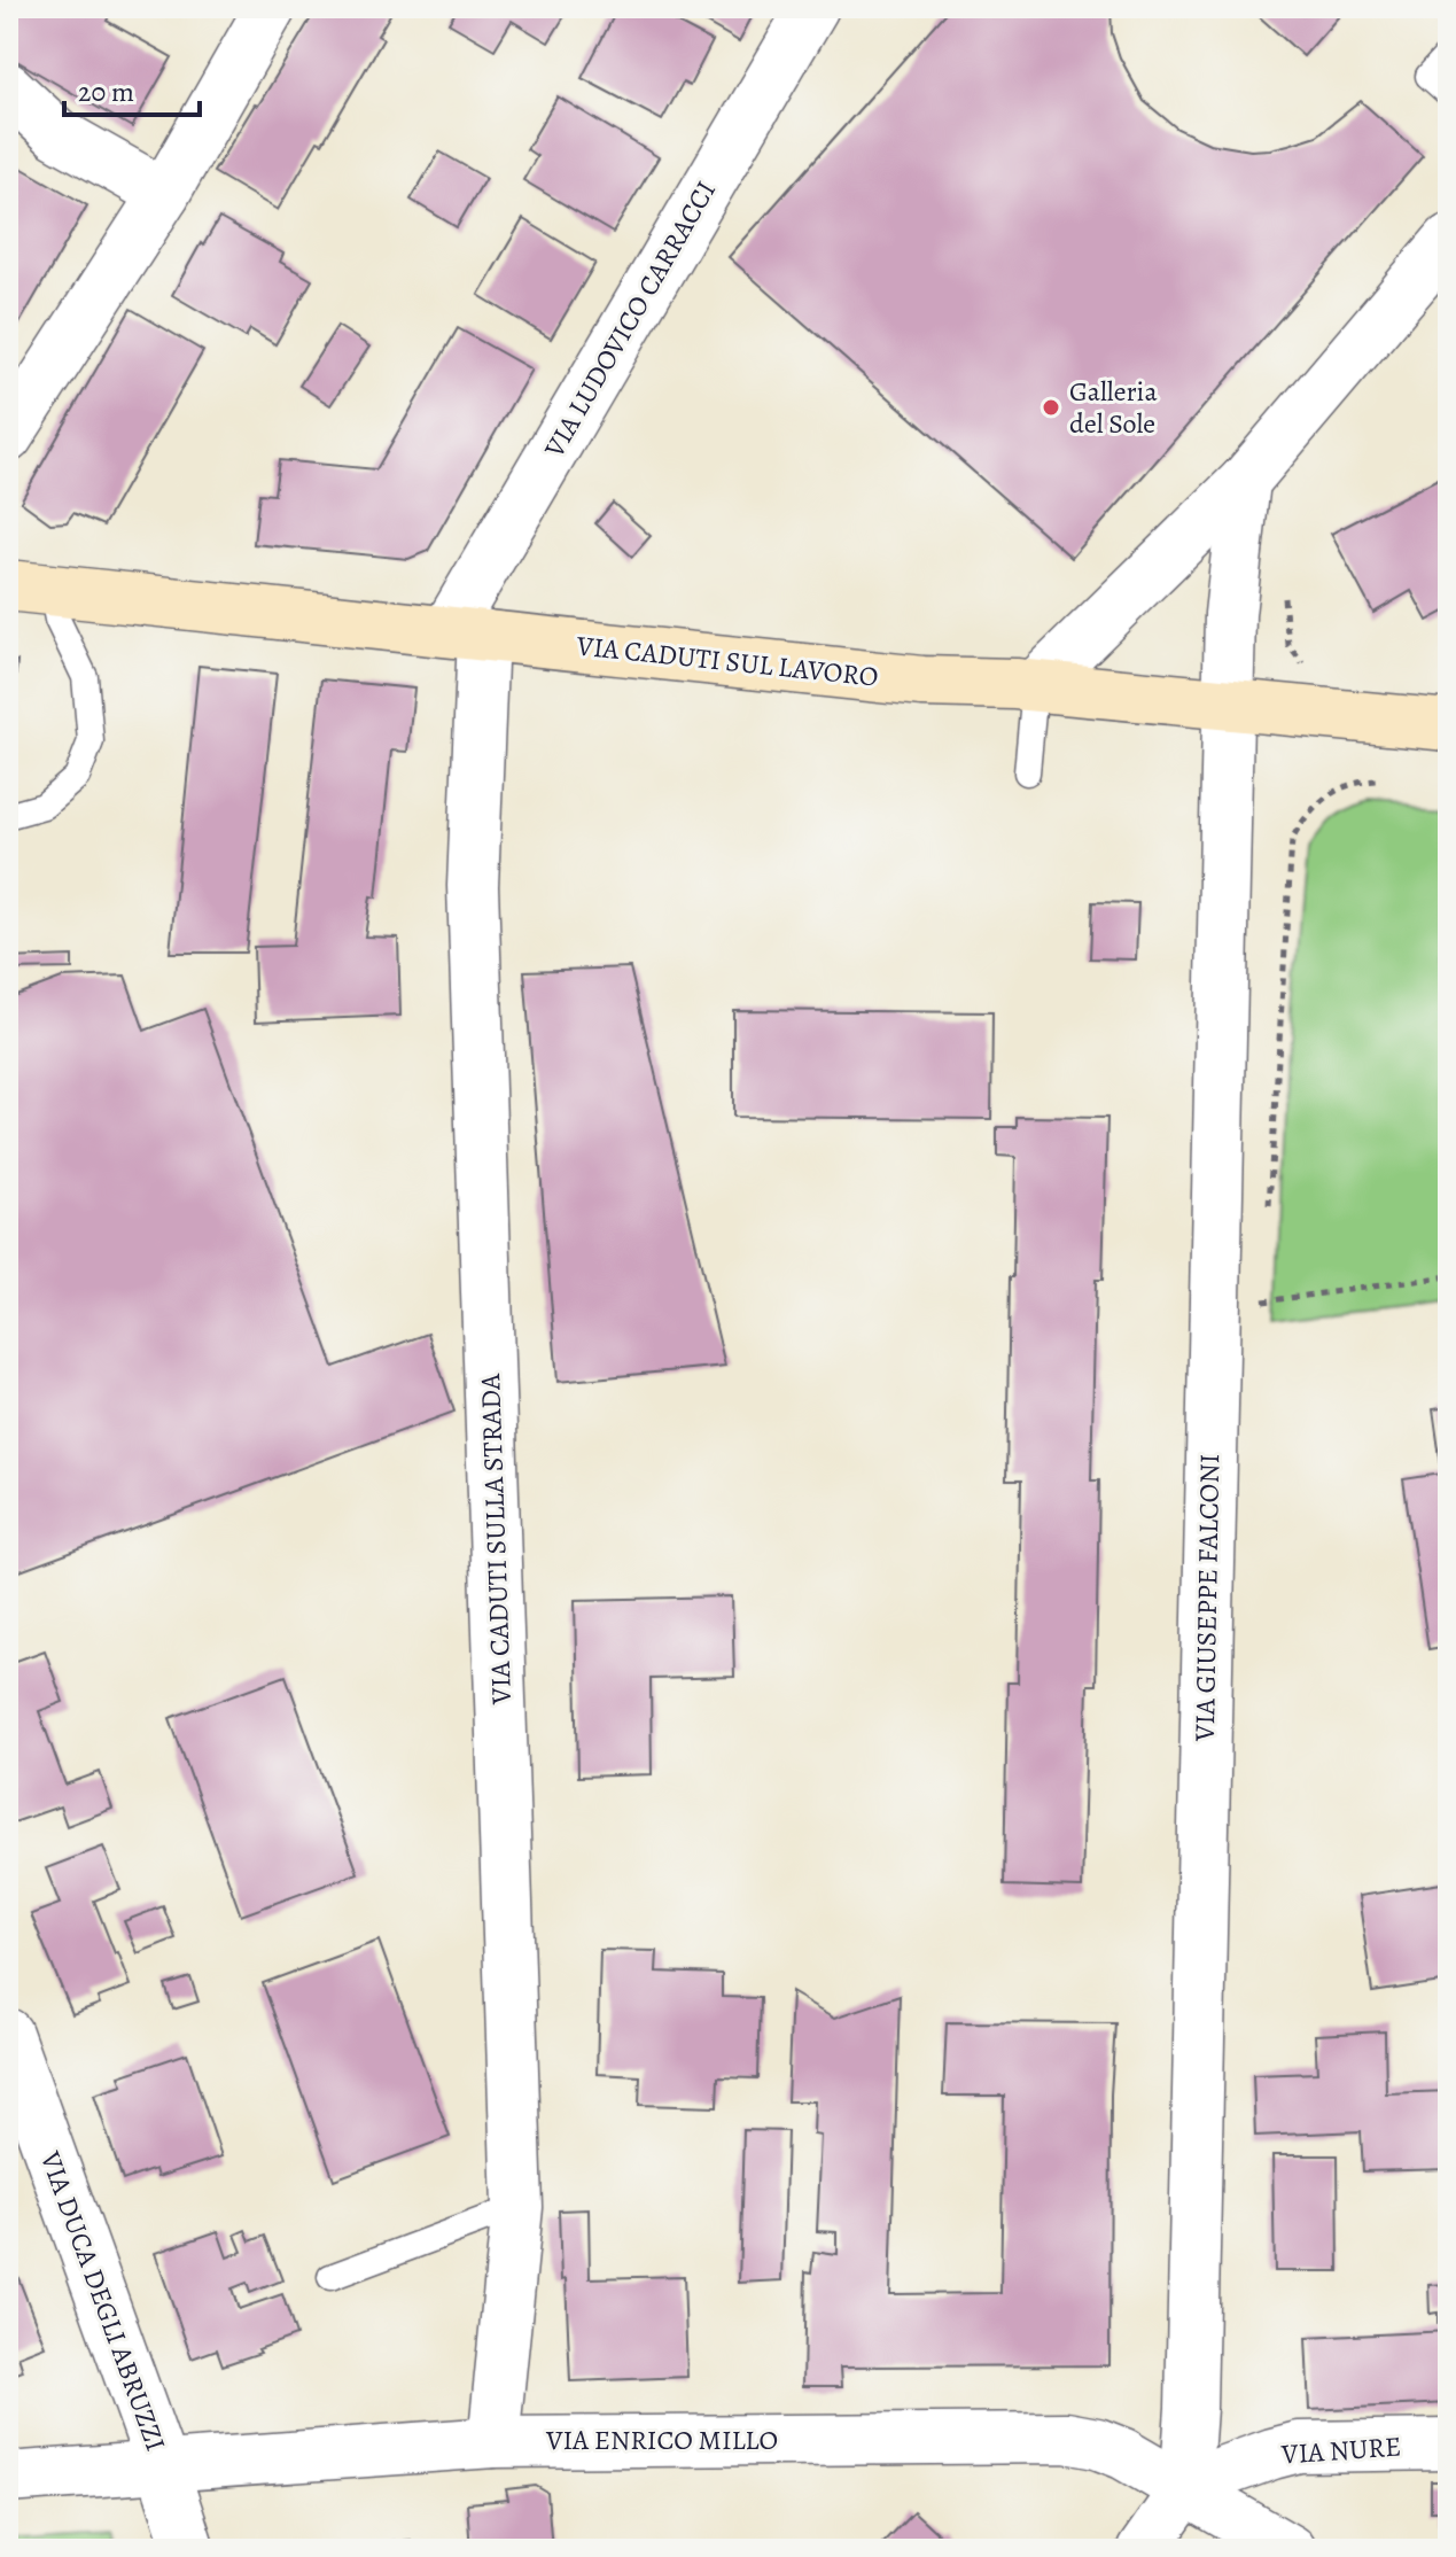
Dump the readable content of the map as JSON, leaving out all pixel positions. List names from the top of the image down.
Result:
{
  "streets": {
    "main road": ["VIA CADUTI SUL LAVORO"],
    "street": [
      "VIA LUDOVICO CARRACCI",
      "VIA CADUTI SULLA STRADA",
      "VIA GIUSEPPE FALCONI",
      "VIA DUCA DEGLI ABRUZZI",
      "VIA ENRICO MILLO",
      "VIA NURE"
    ]
  },
  "crossings": [
    ["VIA LUDOVICO CARRACCI", "VIA CADUTI SUL LAVORO"],
    ["VIA LUDOVICO CARRACCI", "VIA CADUTI SULLA STRADA"],
    ["VIA CADUTI SUL LAVORO", "VIA CADUTI SULLA STRADA"],
    ["VIA CADUTI SUL LAVORO", "VIA GIUSEPPE FALCONI"],
    ["VIA CADUTI SULLA STRADA", "VIA ENRICO MILLO"],
    ["VIA GIUSEPPE FALCONI", "VIA ENRICO MILLO"],
    ["VIA GIUSEPPE FALCONI", "VIA NURE"],
    ["VIA DUCA DEGLI ABRUZZI", "VIA ENRICO MILLO"],
    ["VIA ENRICO MILLO", "VIA NURE"]
  ],
  "places": ["Galleria del Sole"],
  "scale_bar": "20 m"
}
